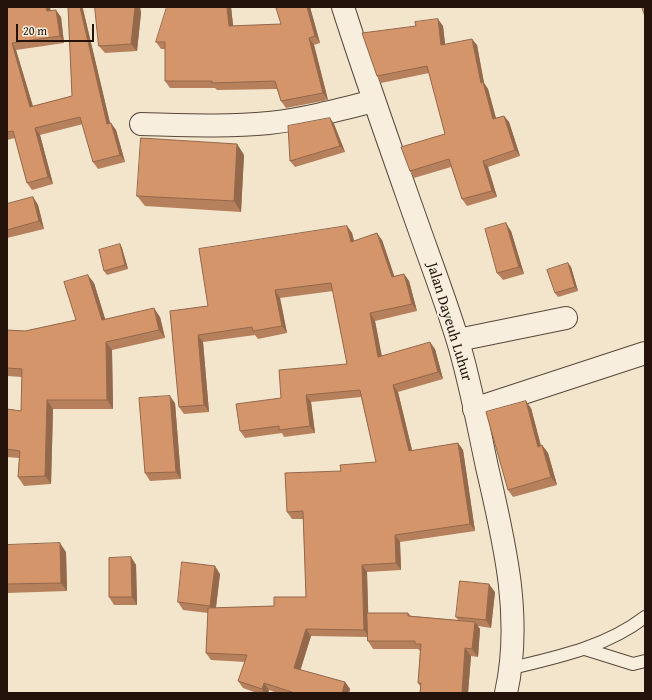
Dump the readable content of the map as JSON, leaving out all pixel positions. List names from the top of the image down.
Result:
{
  "streets": {
    "street": ["Jalan Dayeuh Luhur"]
  },
  "scale_bar": "20 m"
}
